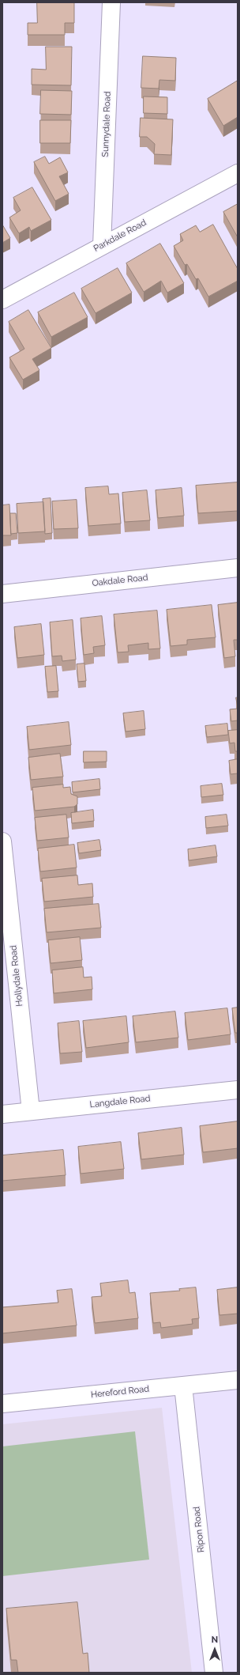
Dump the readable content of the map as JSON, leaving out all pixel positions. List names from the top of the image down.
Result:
{
  "streets": {
    "street": [
      "Sunnydale Road",
      "Parkdale Road",
      "Oakdale Road",
      "Hollydale Road",
      "Langdale Road",
      "Hereford Road",
      "Ripon Road"
    ]
  },
  "crossings": [
    ["Sunnydale Road", "Parkdale Road"],
    ["Hollydale Road", "Langdale Road"],
    ["Hereford Road", "Ripon Road"]
  ],
  "north": "top"
}
